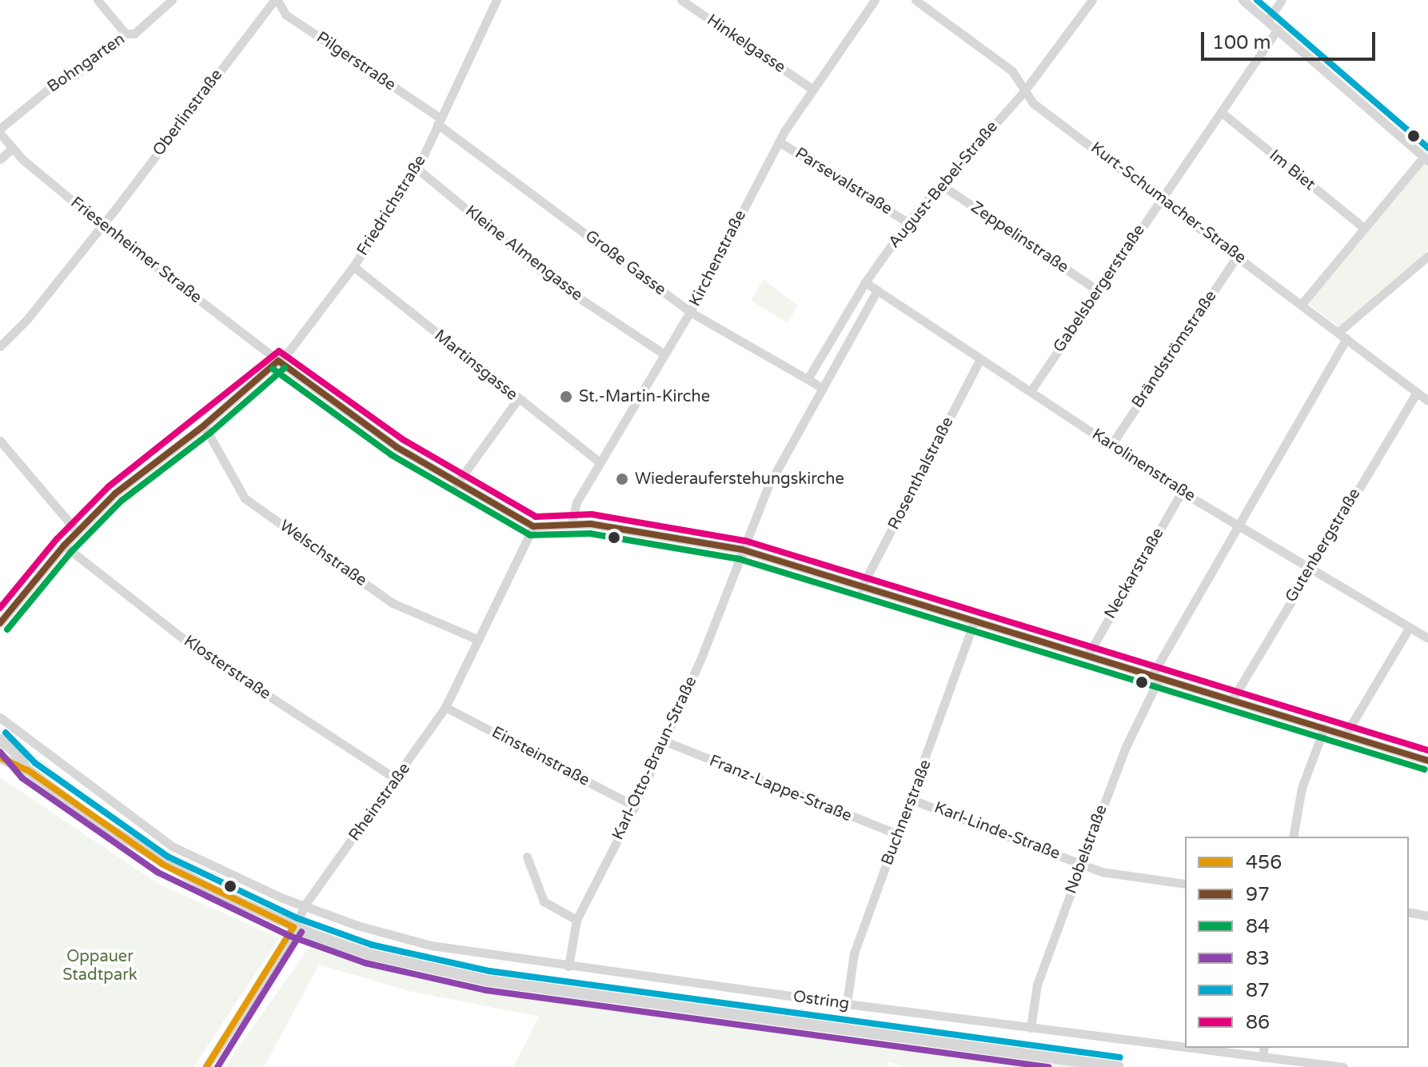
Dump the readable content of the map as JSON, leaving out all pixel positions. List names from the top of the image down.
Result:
{
  "streets": {
    "street": [
      "Hinkelgasse",
      "Pilgerstraße",
      "Bohngarten",
      "Oberlinstraße",
      "Im Biet",
      "Parsevalstraße",
      "August-Bebel-Straße",
      "Kurt-Schumacher-Straße",
      "Friedrichstraße",
      "Zeppelinstraße",
      "Friesenheimer Straße",
      "Kleine Almengasse",
      "Kirchenstraße",
      "Große Gasse",
      "Gabelsbergerstraße",
      "Brändströmstraße",
      "Martinsgasse",
      "Karolinenstraße",
      "Rosenthalstraße",
      "Gutenbergstraße",
      "Welschstraße",
      "Neckarstraße",
      "Klosterstraße",
      "Einsteinstraße",
      "Karl-Otto-Braun-Straße",
      "Franz-Lappe-Straße",
      "Rheinstraße",
      "Buchnerstraße",
      "Karl-Linde-Straße",
      "Nobelstraße",
      "Ostring"
    ]
  },
  "crossings": [
    ["Hinkelgasse", "Kirchenstraße"],
    ["Pilgerstraße", "Oberlinstraße"],
    ["Pilgerstraße", "Friedrichstraße"],
    ["Pilgerstraße", "Große Gasse"],
    ["Oberlinstraße", "Friesenheimer Straße"],
    ["Im Biet", "Gabelsbergerstraße"],
    ["Parsevalstraße", "August-Bebel-Straße"],
    ["Parsevalstraße", "Kirchenstraße"],
    ["August-Bebel-Straße", "Kurt-Schumacher-Straße"],
    ["August-Bebel-Straße", "Zeppelinstraße"],
    ["August-Bebel-Straße", "Große Gasse"],
    ["August-Bebel-Straße", "Karolinenstraße"],
    ["Kurt-Schumacher-Straße", "Gabelsbergerstraße"],
    ["Kurt-Schumacher-Straße", "Brändströmstraße"],
    ["Kurt-Schumacher-Straße", "Gutenbergstraße"],
    ["Kurt-Schumacher-Straße", "Nobelstraße"],
    ["Friedrichstraße", "Friesenheimer Straße"],
    ["Friedrichstraße", "Kleine Almengasse"],
    ["Friedrichstraße", "Große Gasse"],
    ["Friedrichstraße", "Martinsgasse"],
    ["Friedrichstraße", "Welschstraße"],
    ["Friedrichstraße", "Klosterstraße"],
    ["Zeppelinstraße", "Gabelsbergerstraße"],
    ["Friesenheimer Straße", "Rheinstraße"],
    ["Kleine Almengasse", "Kirchenstraße"],
    ["Kirchenstraße", "Große Gasse"],
    ["Kirchenstraße", "Martinsgasse"],
    ["Gabelsbergerstraße", "Karolinenstraße"],
    ["Brändströmstraße", "Karolinenstraße"],
    ["Karolinenstraße", "Rosenthalstraße"],
    ["Karolinenstraße", "Gutenbergstraße"],
    ["Karolinenstraße", "Neckarstraße"],
    ["Karolinenstraße", "Nobelstraße"],
    ["Welschstraße", "Rheinstraße"],
    ["Klosterstraße", "Rheinstraße"],
    ["Einsteinstraße", "Karl-Otto-Braun-Straße"],
    ["Einsteinstraße", "Rheinstraße"],
    ["Karl-Otto-Braun-Straße", "Franz-Lappe-Straße"],
    ["Karl-Otto-Braun-Straße", "Ostring"],
    ["Franz-Lappe-Straße", "Buchnerstraße"],
    ["Rheinstraße", "Ostring"],
    ["Buchnerstraße", "Karl-Linde-Straße"],
    ["Buchnerstraße", "Ostring"],
    ["Karl-Linde-Straße", "Nobelstraße"],
    ["Nobelstraße", "Ostring"]
  ],
  "parks": ["Oppauer Stadtpark"],
  "places": ["St.-Martin-Kirche", "Wiederauferstehungskirche"],
  "lines": [
    "transit line 87",
    "transit line 86",
    "transit line 97",
    "transit line 84",
    "transit line 83",
    "transit line 456"
  ],
  "legend": [
    "456",
    "97",
    "84",
    "83",
    "87",
    "86"
  ],
  "scale_bar": "100 m"
}
